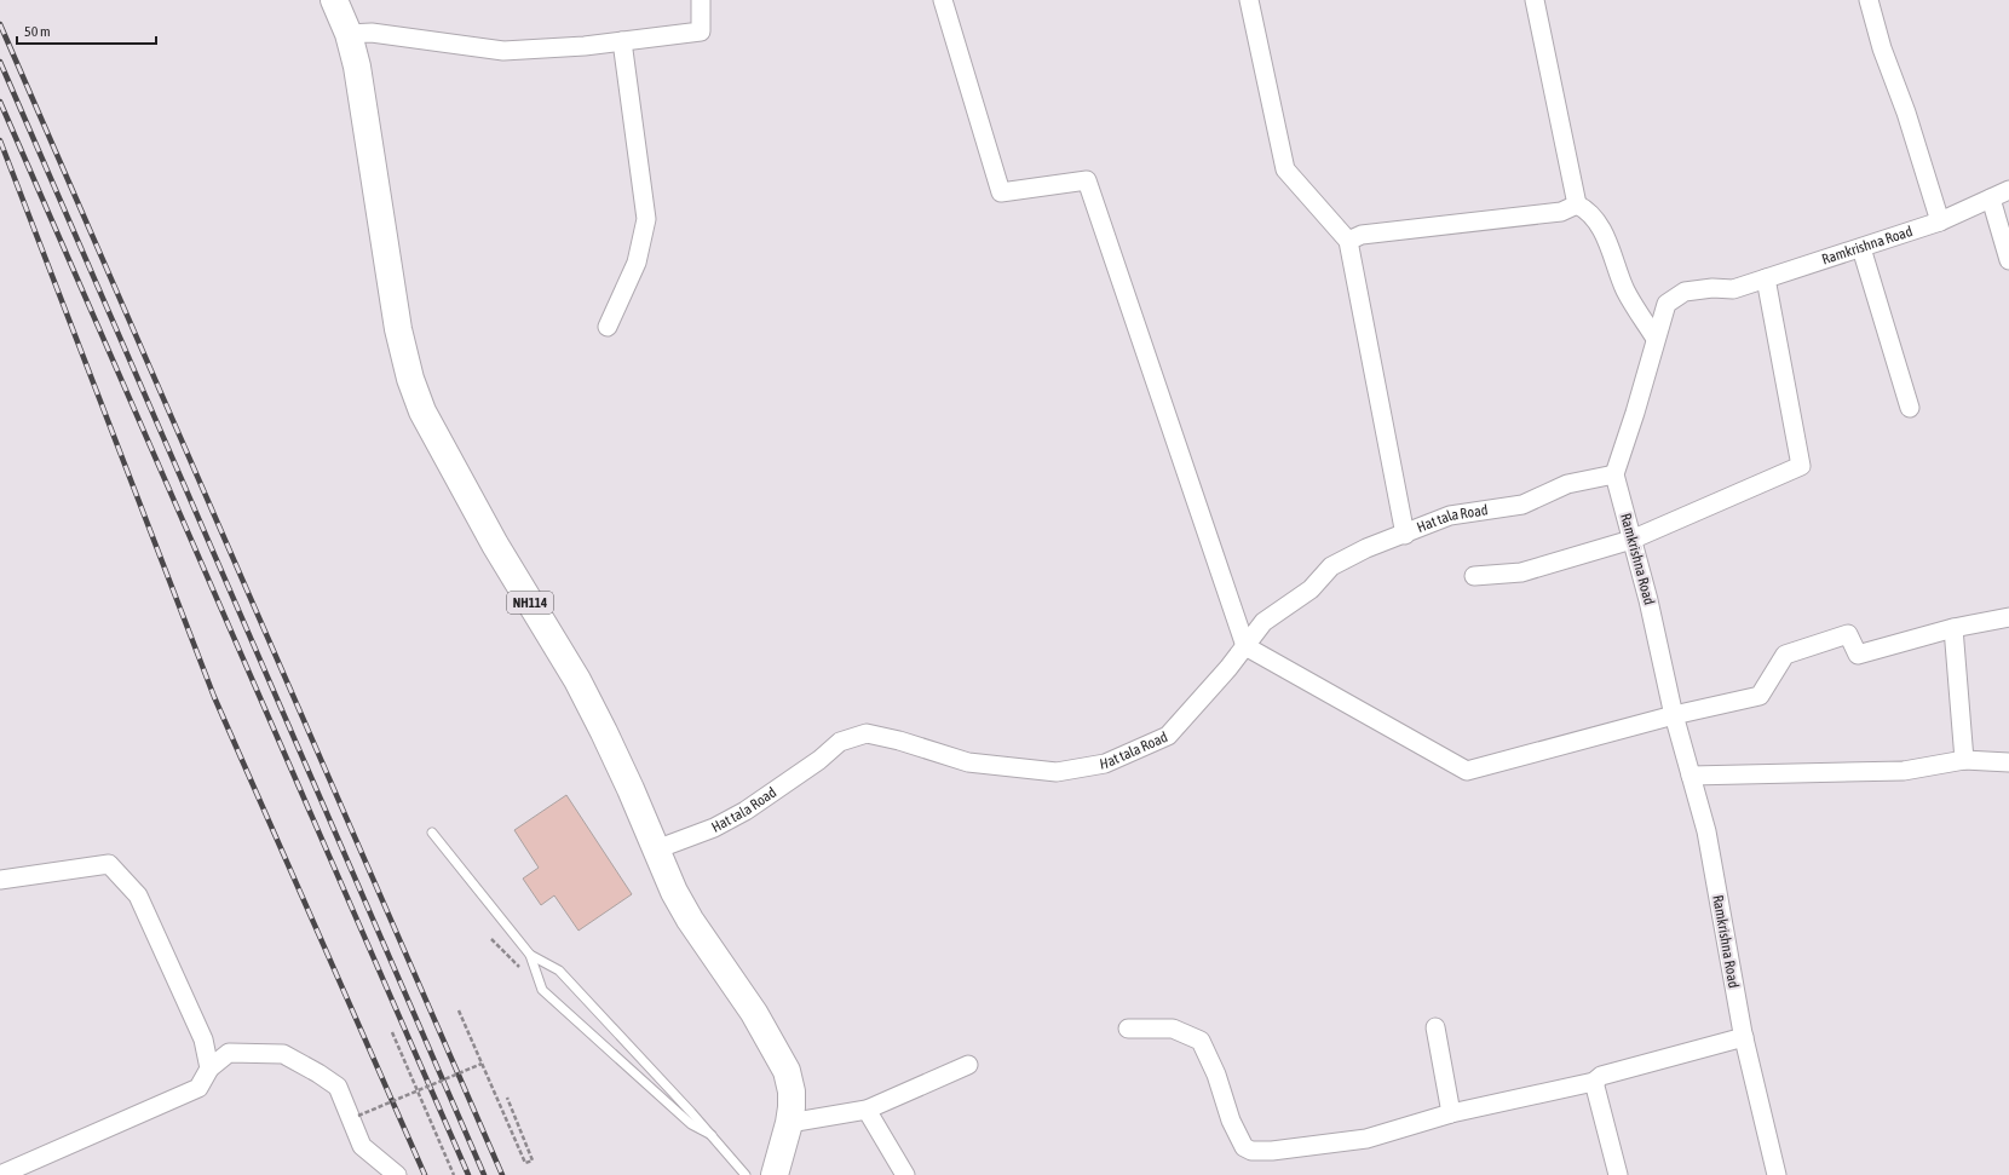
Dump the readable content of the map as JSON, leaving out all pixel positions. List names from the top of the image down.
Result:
{
  "streets": {
    "highway": ["NH114"],
    "street": ["Ramkrishna Road", "Hat tala Road"]
  },
  "crossings": [
    ["Ramkrishna Road", "Hat tala Road"],
    ["Hat tala Road", "NH114"]
  ],
  "scale_bar": "50 m"
}
